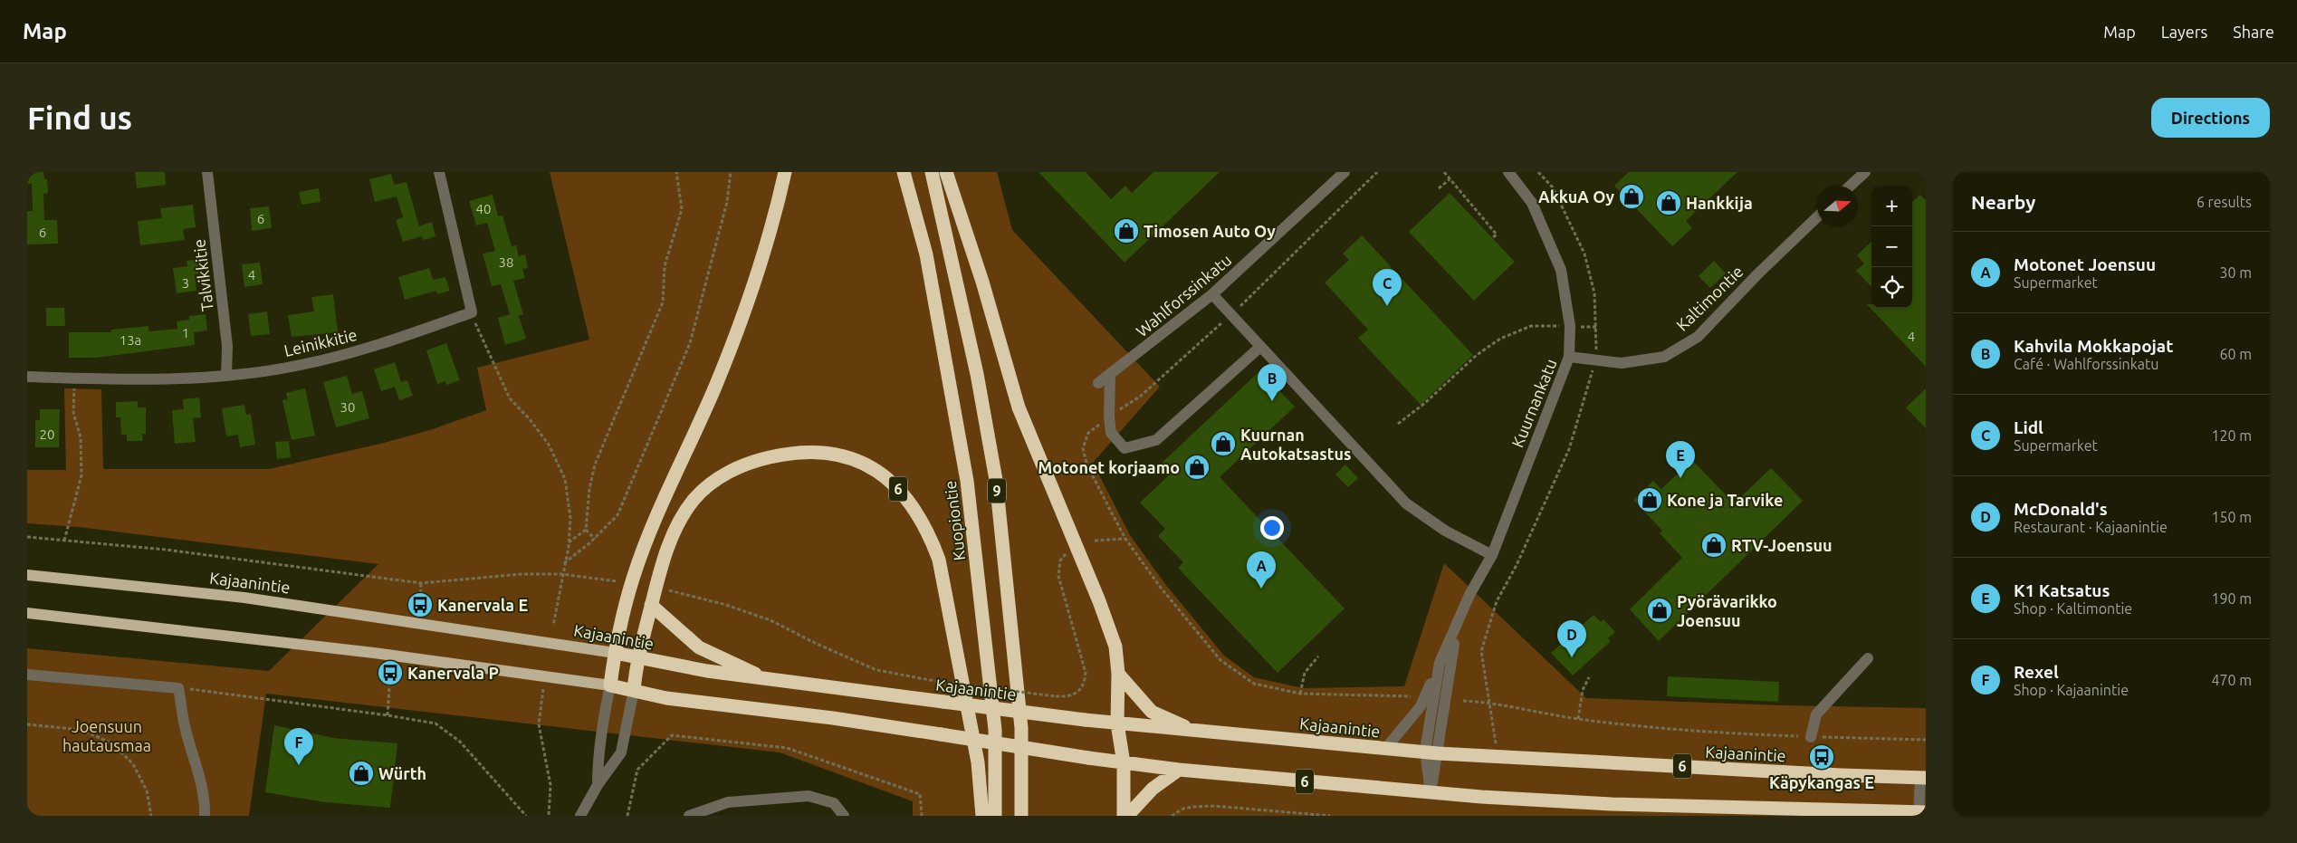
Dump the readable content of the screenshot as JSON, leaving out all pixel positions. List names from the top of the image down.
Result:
{
  "streets": {
    "highway": [
      "6",
      "9",
      "Kuopiontie",
      "Kajaanintie"
    ],
    "street": [
      "Talvikkitie",
      "Wahlforssinkatu",
      "Kaltimontie",
      "Leinikkitie",
      "Kuurnankatu"
    ]
  },
  "crossings": [
    ["Talvikkitie", "Leinikkitie"],
    ["Kaltimontie", "Kuurnankatu"],
    ["Kuurnankatu", "6"],
    ["Kuurnankatu", "Kajaanintie"],
    ["6", "Kajaanintie"]
  ],
  "parks": ["Joensuun hautausmaa"],
  "places": {
    "shop": [
      "AkkuA Oy",
      "Hankkija",
      "Timosen Auto Oy",
      "Kuurnan Autokatsastus",
      "Motonet korjaamo",
      "Kone ja Tarvike",
      "RTV-Joensuu",
      "Pyörävarikko Joensuu",
      "Würth"
    ],
    "bus stop": ["Kanervala E", "Kanervala P", "Käpykangas E"]
  },
  "house_numbers": [
    "40",
    "6",
    "6",
    "38",
    "4",
    "3",
    "1",
    "4",
    "13a",
    "30",
    "20"
  ],
  "north": "right",
  "page": {
    "header": "Map",
    "nav": ["Map", "Layers", "Share"],
    "buttons": "Directions",
    "title": "Find us",
    "heading": ["Nearby", "6 results"],
    "map_buttons": ["+", "−"],
    "list": [
      {
        "mark": "A",
        "name": "Motonet Joensuu",
        "note": "Supermarket",
        "value": "30 m"
      },
      {
        "mark": "B",
        "name": "Kahvila Mokkapojat",
        "note": "Café · Wahlforssinkatu",
        "value": "60 m"
      },
      {
        "mark": "C",
        "name": "Lidl",
        "note": "Supermarket",
        "value": "120 m"
      },
      {
        "mark": "D",
        "name": "McDonald's",
        "note": "Restaurant · Kajaanintie",
        "value": "150 m"
      },
      {
        "mark": "E",
        "name": "K1 Katsatus",
        "note": "Shop · Kaltimontie",
        "value": "190 m"
      },
      {
        "mark": "F",
        "name": "Rexel",
        "note": "Shop · Kajaanintie",
        "value": "470 m"
      }
    ],
    "pins": [
      "C",
      "B",
      "E",
      "A",
      "D",
      "F"
    ]
  }
}
